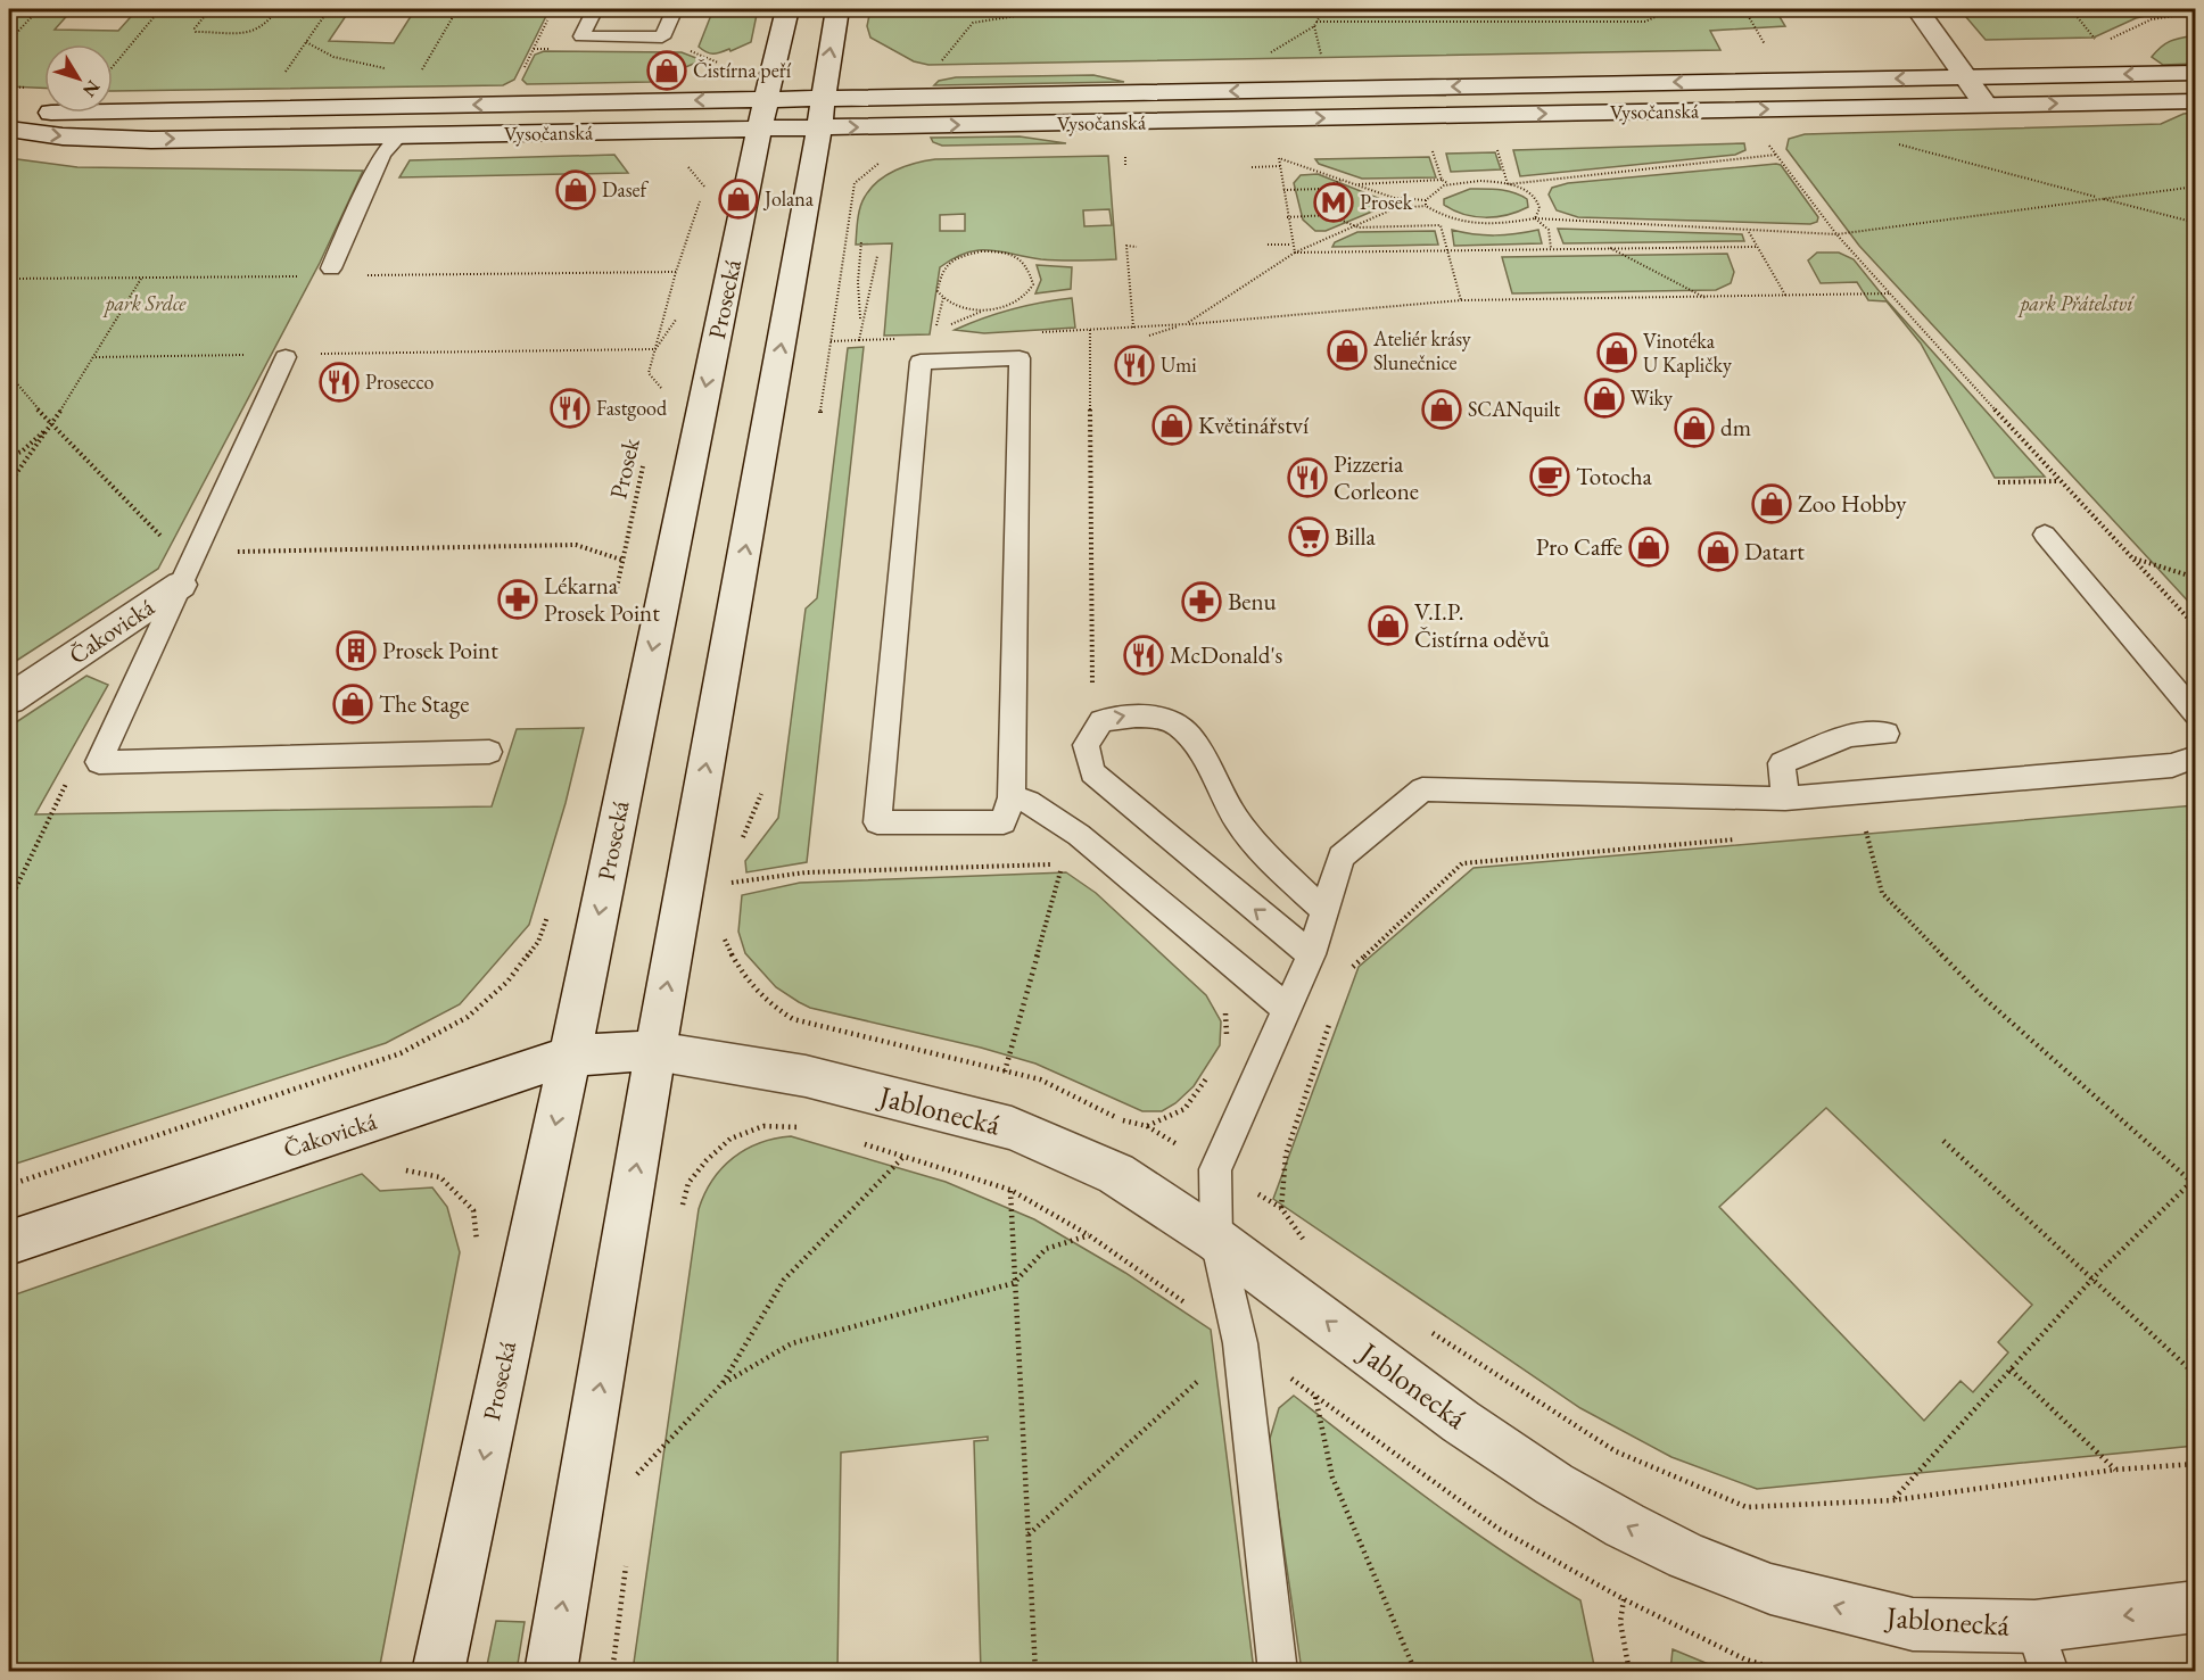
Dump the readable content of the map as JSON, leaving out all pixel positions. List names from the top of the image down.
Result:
{
  "streets": {
    "main road": [
      "Vysočanská",
      "Prosecká",
      "Čakovická",
      "Jablonecká"
    ],
    "path": ["Prosek"]
  },
  "crossings": [
    ["Vysočanská", "Prosecká"],
    ["Prosecká", "Čakovická"],
    ["Čakovická", "Jablonecká"]
  ],
  "one_way": ["Jablonecká"],
  "parks": ["park Srdce", "park Přátelství"],
  "places": {
    "shop": [
      "Čistírna peří",
      "Dasef",
      "Jolana",
      "Ateliér krásy Slunečnice",
      "Vinotéka U Kapličky",
      "Wiky",
      "SCANquilt",
      "Květinářství",
      "dm",
      "Zoo Hobby",
      "Pro Caffe",
      "Datart",
      "V.I.P. Čistírna oděvů",
      "The Stage"
    ],
    "metro station": ["Prosek"],
    "restaurant": [
      "Umi",
      "Prosecco",
      "Fastgood",
      "Pizzeria Corleone",
      "McDonald's"
    ],
    "cafe": ["Totocha"],
    "supermarket": ["Billa"],
    "pharmacy": ["Lékarna Prosek Point", "Benu"],
    "building": ["Prosek Point"]
  },
  "north": "bottom right"
}
